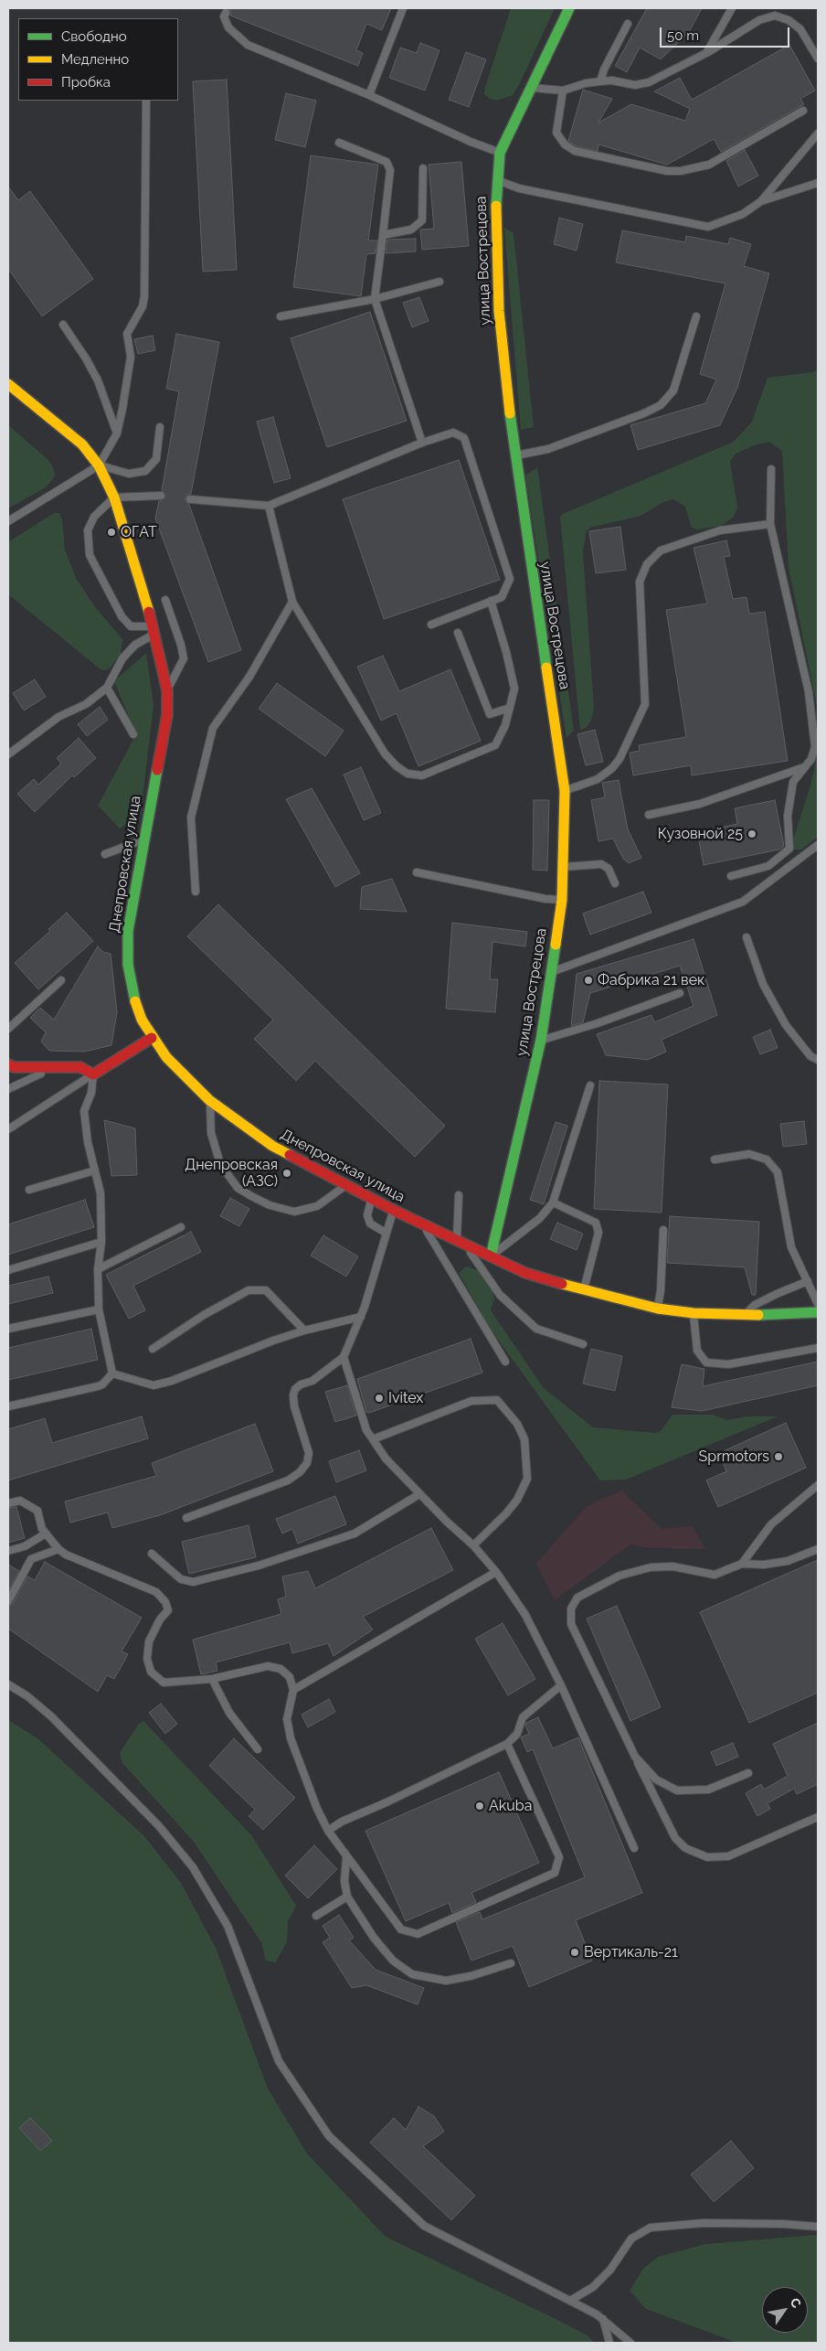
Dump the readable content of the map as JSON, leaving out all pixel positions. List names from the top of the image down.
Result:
{
  "streets": {
    "main road": ["улица Вострецова", "Днепровская улица"]
  },
  "crossings": [
    ["улица Вострецова", "Днепровская улица"]
  ],
  "places": [
    "ОГАТ",
    "Кузовной 25",
    "Фабрика 21 век",
    "Днепровская (АЗС)",
    "Ivitex",
    "Sprmotors",
    "Akuba",
    "Вертикаль-21"
  ],
  "legend": ["Свободно", "Медленно", "Пробка"],
  "scale_bar": "50 m",
  "north": "top right"
}
